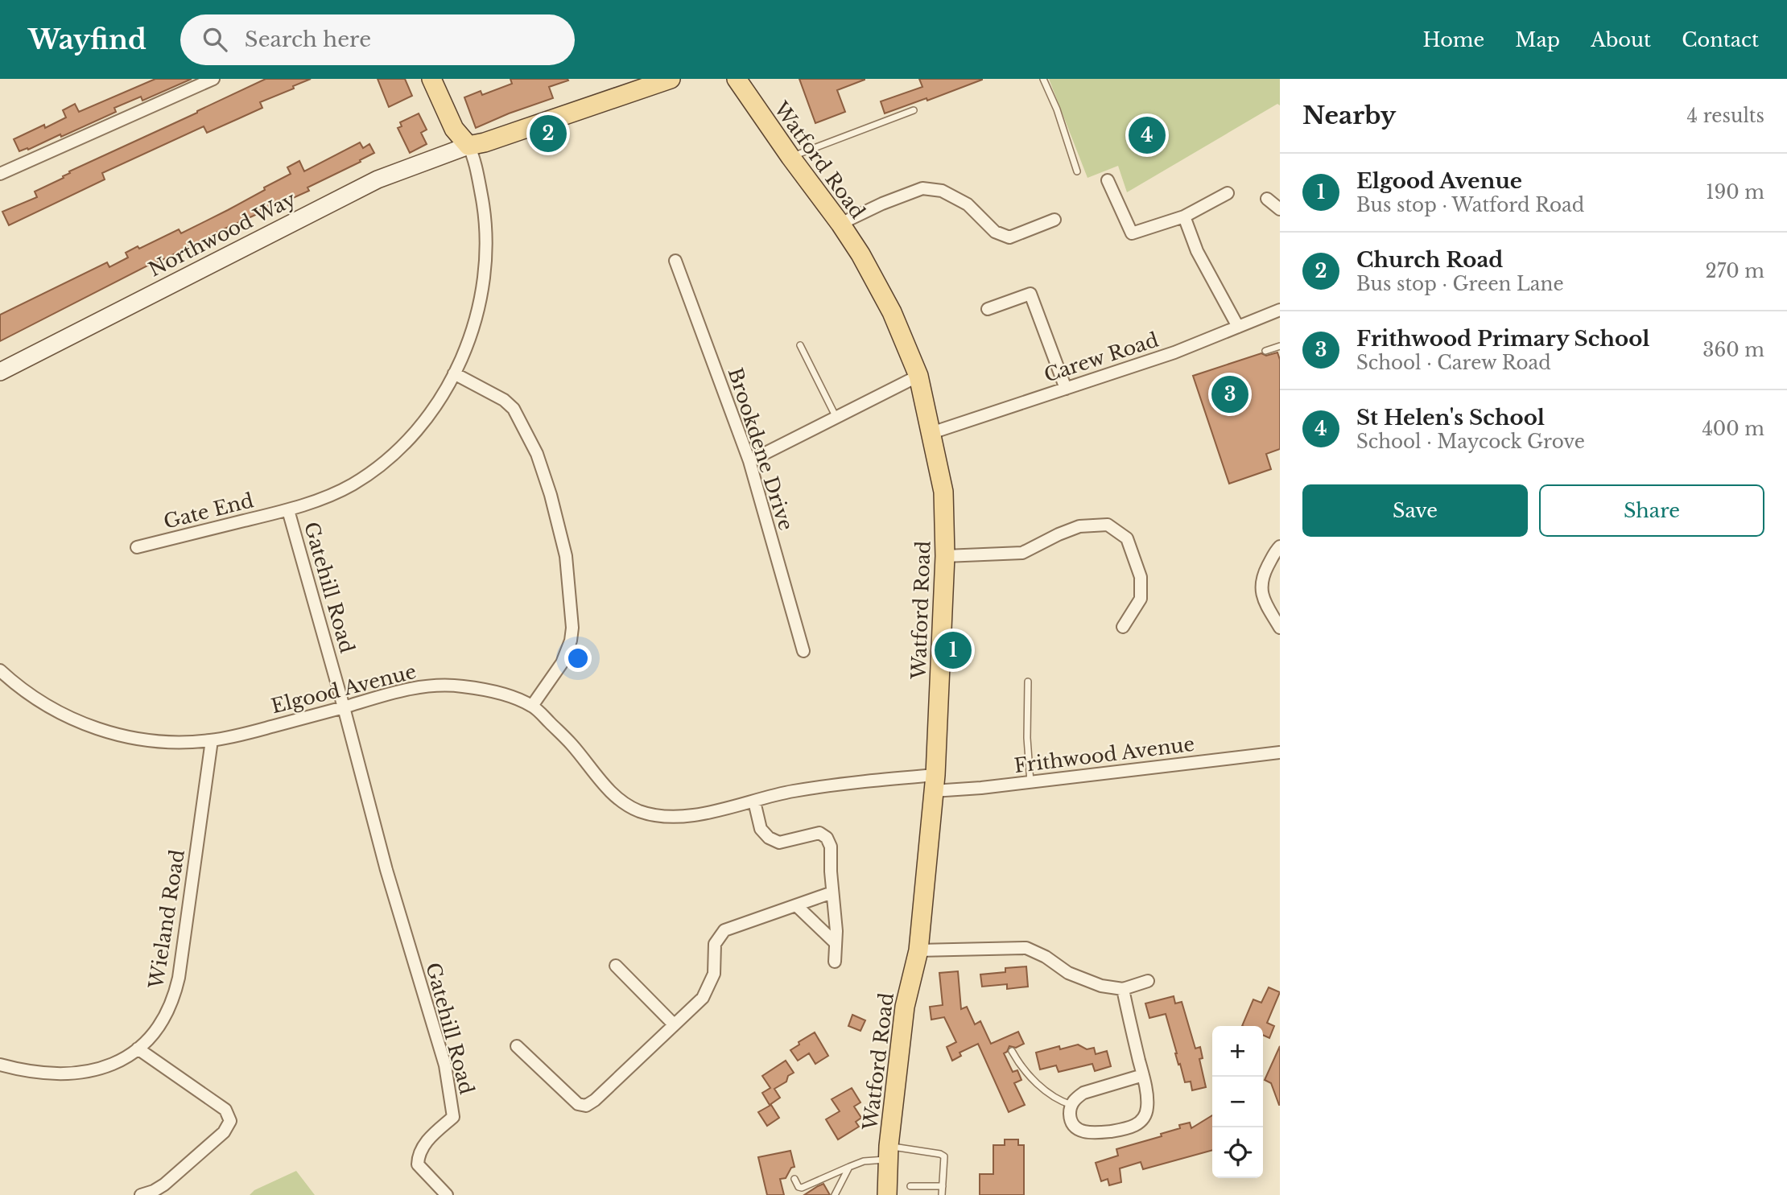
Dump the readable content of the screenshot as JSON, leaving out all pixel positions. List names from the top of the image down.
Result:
{
  "streets": {
    "main road": ["Watford Road"],
    "street": [
      "Northwood Way",
      "Carew Road",
      "Brookdene Drive",
      "Gate End",
      "Gatehill Road",
      "Elgood Avenue",
      "Frithwood Avenue",
      "Wieland Road"
    ]
  },
  "crossings": [
    ["Watford Road", "Carew Road"],
    ["Watford Road", "Elgood Avenue"],
    ["Watford Road", "Frithwood Avenue"],
    ["Northwood Way", "Gatehill Road"],
    ["Gate End", "Gatehill Road"],
    ["Gatehill Road", "Elgood Avenue"],
    ["Elgood Avenue", "Frithwood Avenue"],
    ["Elgood Avenue", "Wieland Road"]
  ],
  "page": {
    "header": "Wayfind",
    "search": "Search here",
    "nav": [
      "Home",
      "Map",
      "About",
      "Contact"
    ],
    "heading": ["Nearby", "4 results"],
    "pins": [
      "2",
      "4",
      "3",
      "1"
    ],
    "list": [
      {
        "mark": "1",
        "name": "Elgood Avenue",
        "note": "Bus stop · Watford Road",
        "value": "190 m"
      },
      {
        "mark": "2",
        "name": "Church Road",
        "note": "Bus stop · Green Lane",
        "value": "270 m"
      },
      {
        "mark": "3",
        "name": "Frithwood Primary School",
        "note": "School · Carew Road",
        "value": "360 m"
      },
      {
        "mark": "4",
        "name": "St Helen's School",
        "note": "School · Maycock Grove",
        "value": "400 m"
      }
    ],
    "buttons": ["Save", "Share"],
    "map_buttons": ["+", "−"]
  }
}
